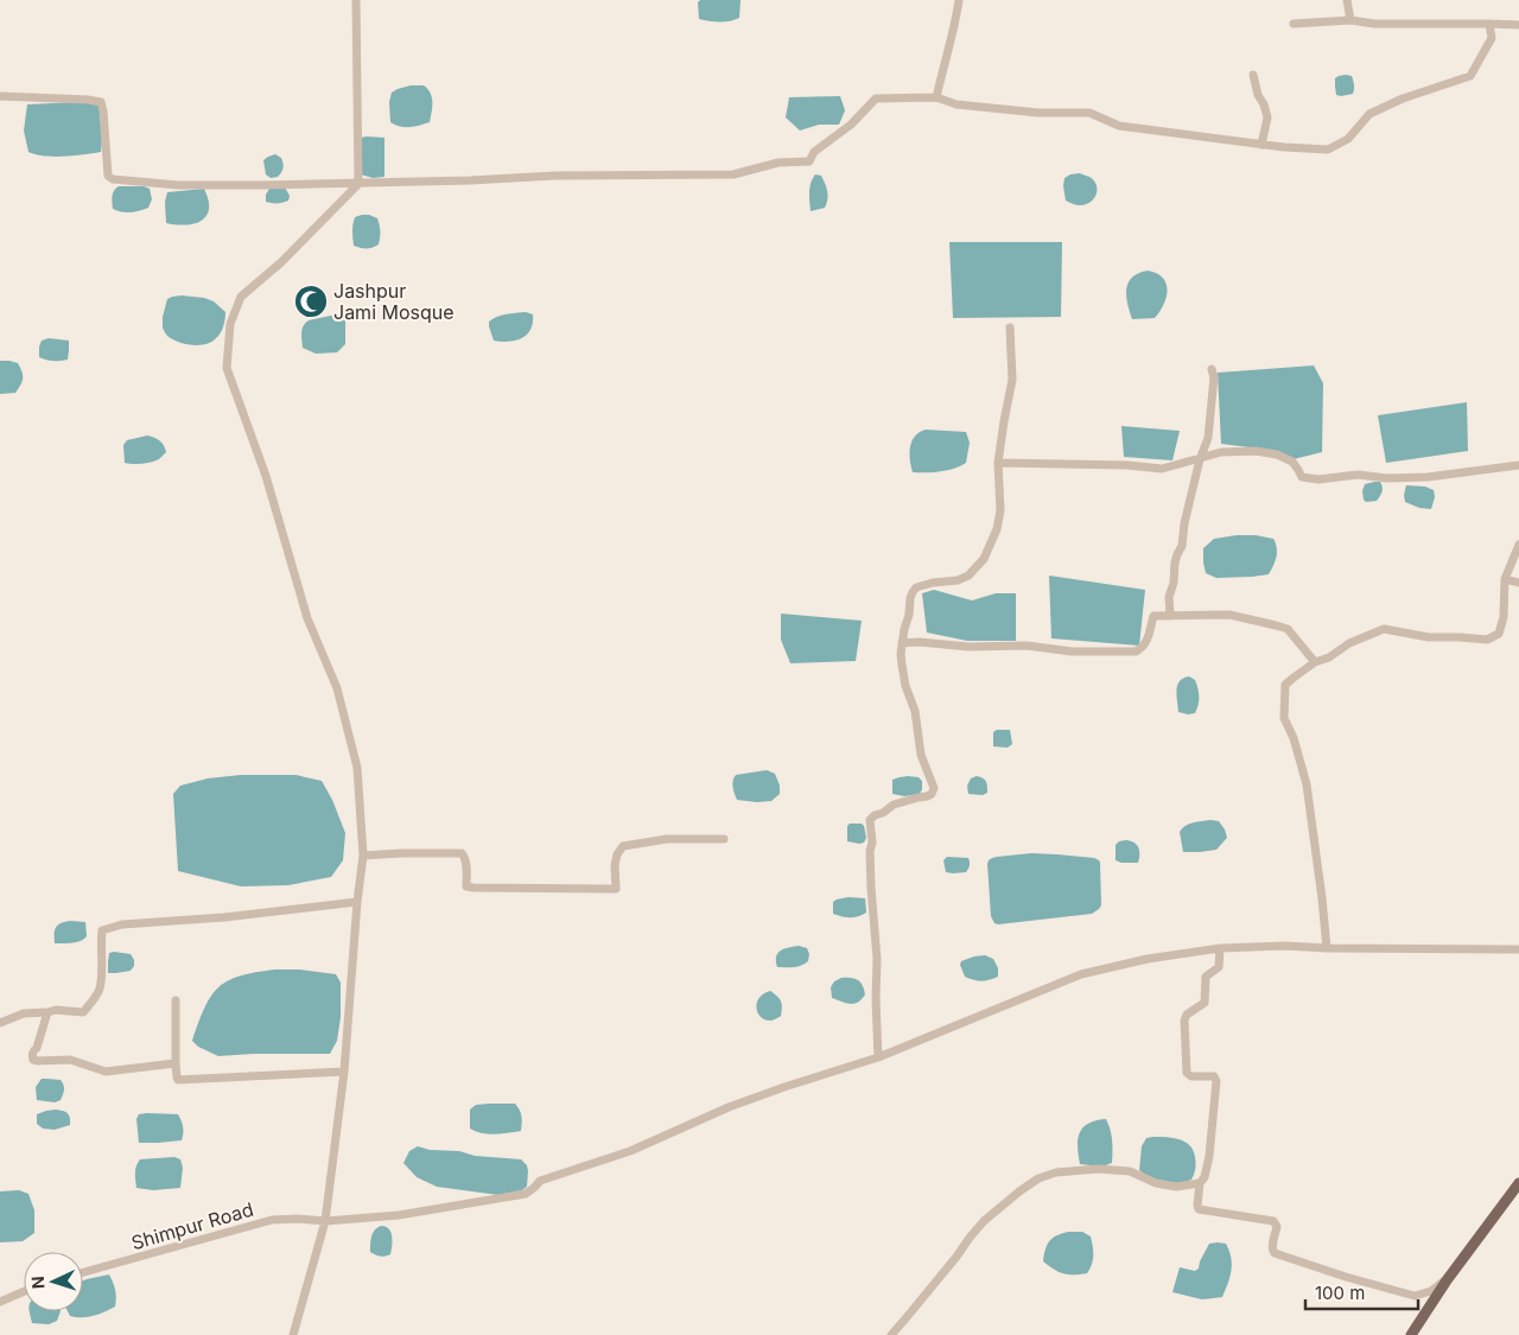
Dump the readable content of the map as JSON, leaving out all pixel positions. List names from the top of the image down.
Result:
{
  "streets": {
    "street": ["Shimpur Road"]
  },
  "places": {
    "mosque": ["Jashpur Jami Mosque"]
  },
  "scale_bar": "100 m",
  "north": "left"
}
